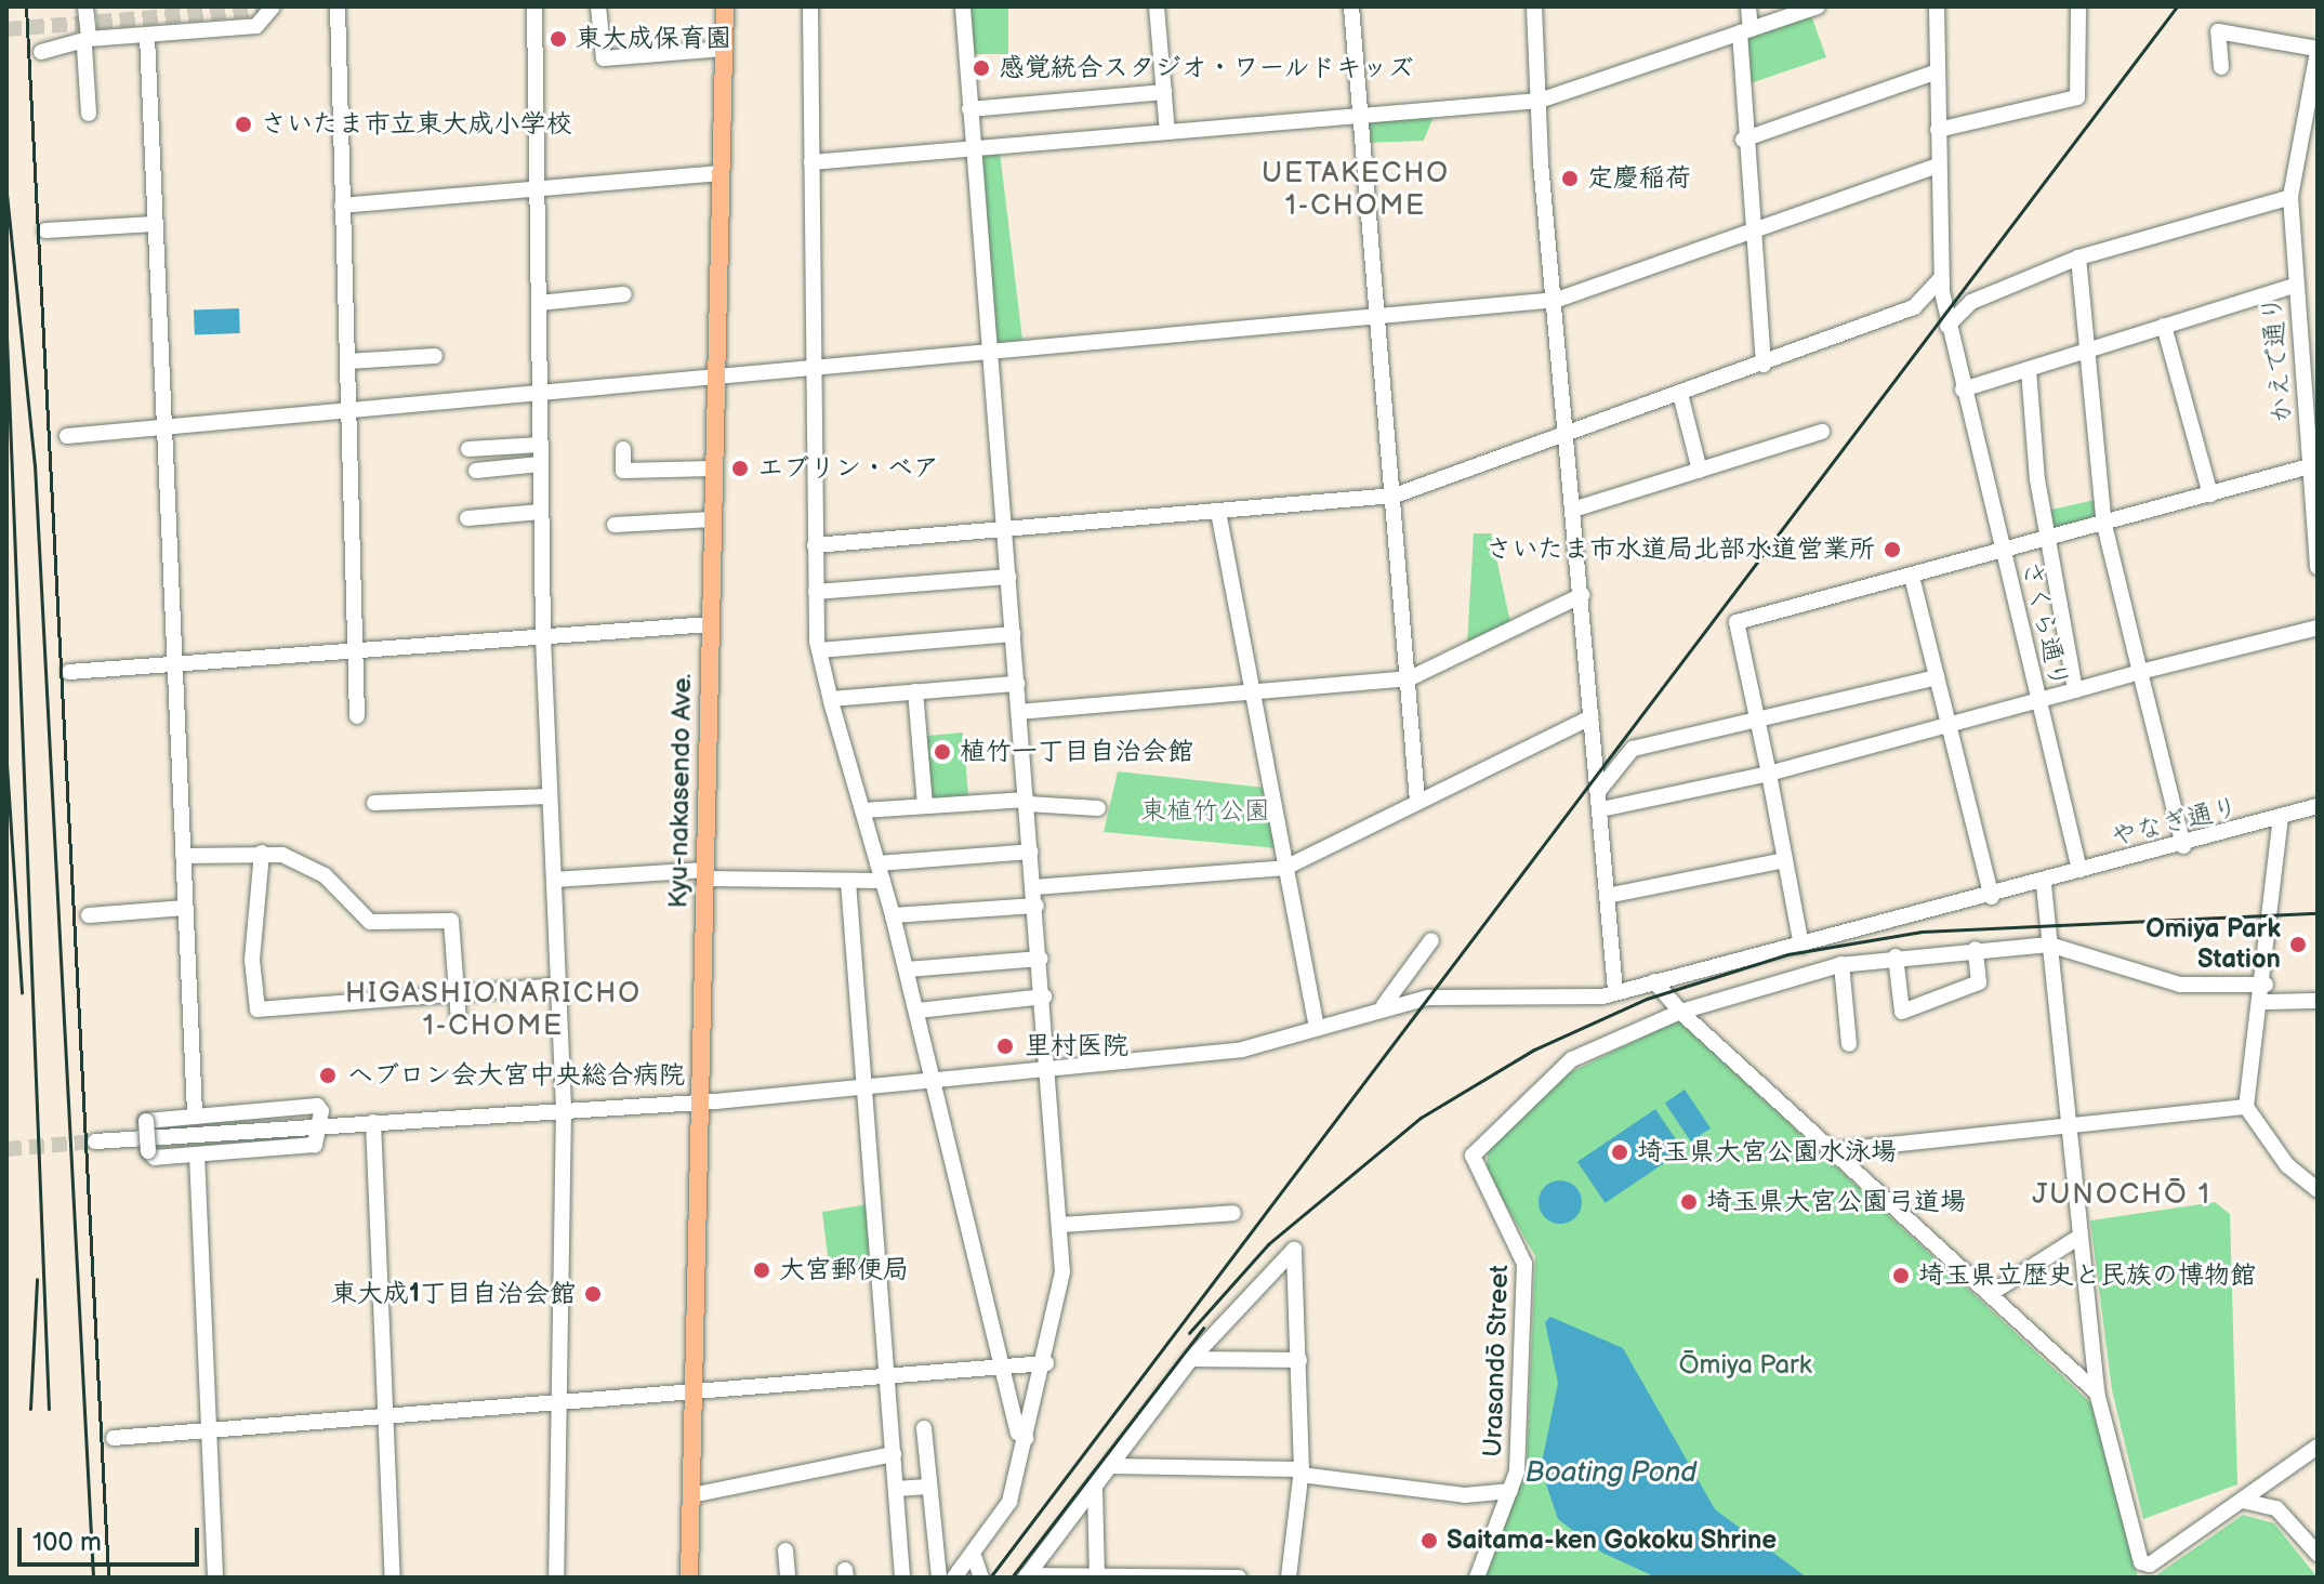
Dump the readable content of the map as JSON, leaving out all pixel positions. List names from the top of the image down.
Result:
{
  "streets": {
    "main road": ["Kyu-nakasendo Ave."],
    "street": [
      "かえで通り",
      "さくら通り",
      "やなぎ通り",
      "Urasandō Street"
    ]
  },
  "crossings": [
    ["さくら通り", "やなぎ通り"],
    ["Kyu-nakasendo Ave.", "やなぎ通り"]
  ],
  "districts": ["UETAKECHO 1-CHOME", "HIGASHIONARICHO 1-CHOME", "JUNOCHŌ 1"],
  "water": ["Boating Pond"],
  "parks": ["東植竹公園", "Ōmiya Park"],
  "places": [
    "東大成保育園",
    "感覚統合スタジオ・ワールドキッズ",
    "さいたま市立東大成小学校",
    "定慶稲荷",
    "エブリン・ベア",
    "さいたま市水道局北部水道営業所",
    "植竹一丁目自治会館",
    "Omiya Park Station",
    "里村医院",
    "ヘブロン会大宮中央総合病院",
    "埼玉県大宮公園水泳場",
    "埼玉県大宮公園弓道場",
    "大宮郵便局",
    "埼玉県立歴史と民族の博物館",
    "東大成1丁目自治会館",
    "Saitama-ken Gokoku Shrine"
  ],
  "scale_bar": "100 m"
}
